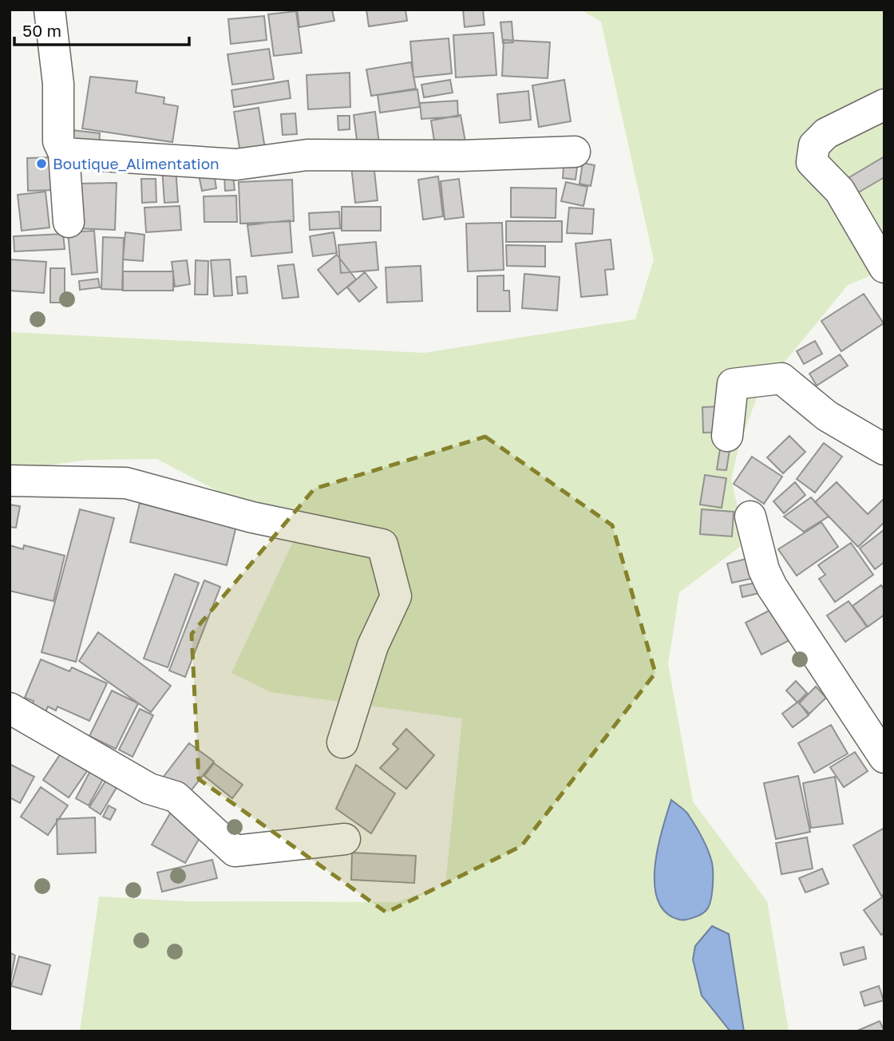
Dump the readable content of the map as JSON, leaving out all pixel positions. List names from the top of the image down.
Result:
{
  "places": ["Boutique_Alimentation"],
  "scale_bar": "50 m"
}
